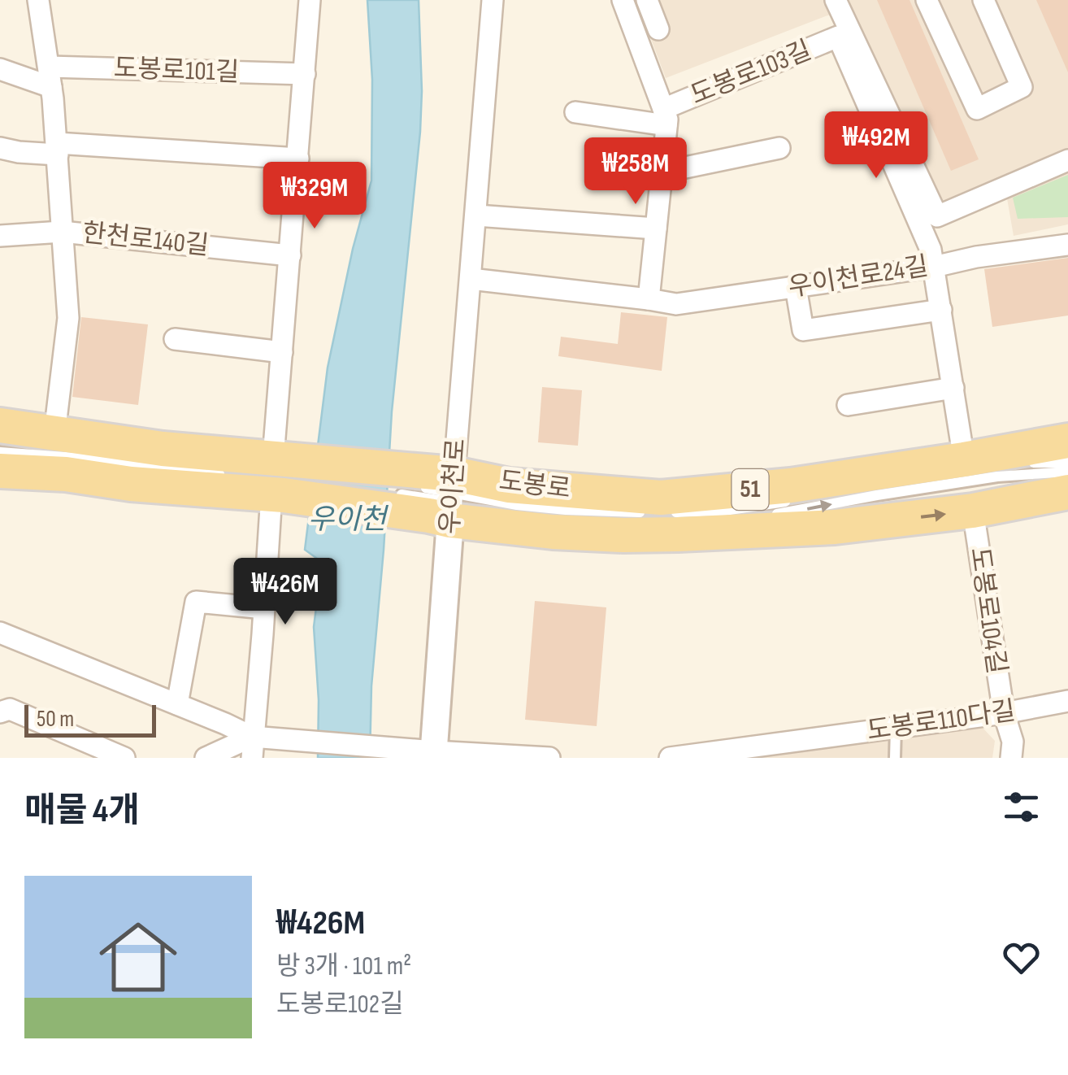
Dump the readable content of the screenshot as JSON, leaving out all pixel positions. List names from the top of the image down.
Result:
{
  "streets": {
    "main road": ["도봉로", "51"],
    "street": [
      "도봉로101길",
      "도봉로103길",
      "한천로140길",
      "우이천로24길",
      "우이천로",
      "도봉로104길",
      "도봉로110다길"
    ]
  },
  "crossings": [
    ["도봉로103길", "우이천로24길"],
    ["도봉로103길", "도봉로"],
    ["우이천로24길", "우이천로"],
    ["도봉로", "우이천로"],
    ["도봉로", "51"],
    ["도봉로", "도봉로104길"],
    ["우이천로", "51"],
    ["도봉로104길", "도봉로110다길"]
  ],
  "water": ["우이천"],
  "scale_bar": "50 m",
  "page": {
    "price": [
      "₩492M",
      "₩258M",
      "₩329M",
      "₩426M"
    ],
    "scale": "50 m",
    "heading": "매물 4개",
    "list": [
      {
        "name": "₩426M",
        "note": "방 3개 · 101 m² · 도봉로102길"
      }
    ]
  }
}
